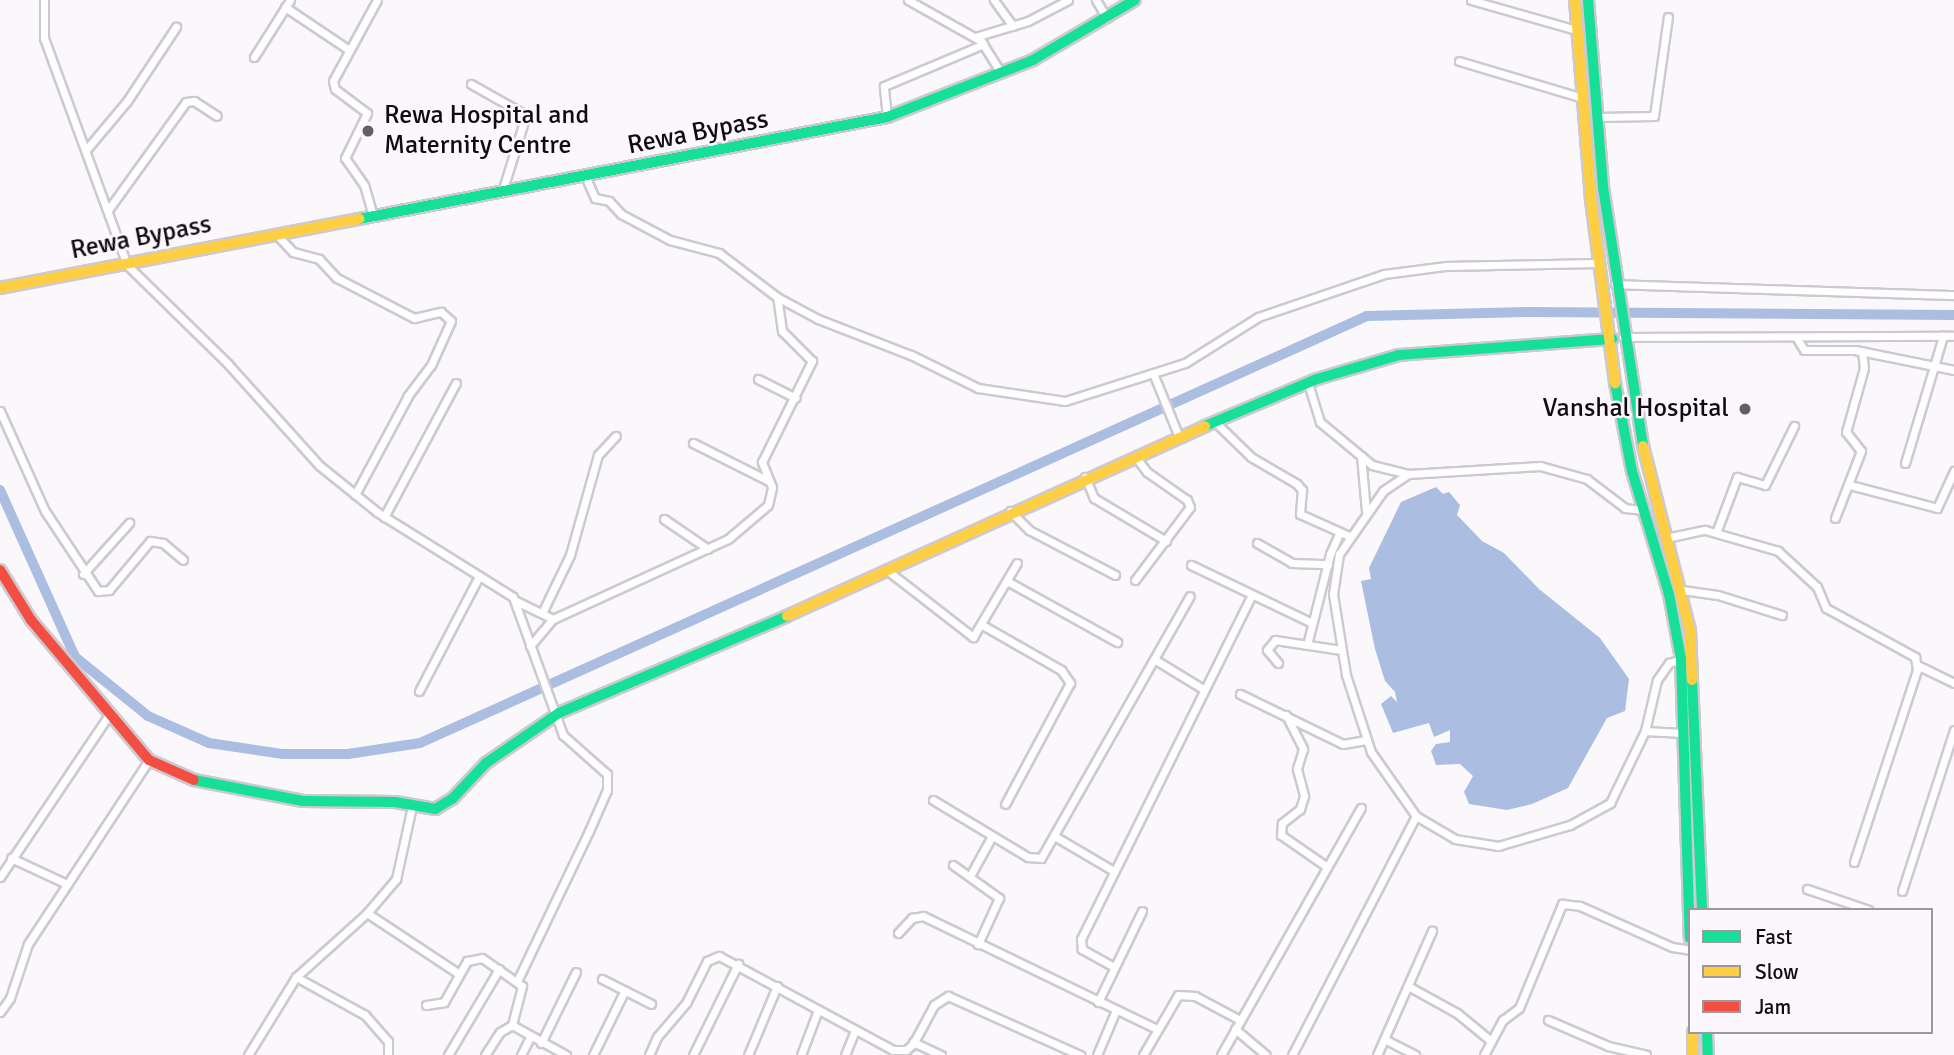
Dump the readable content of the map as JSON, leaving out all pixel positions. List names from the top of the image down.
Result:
{
  "streets": {
    "main road": ["Rewa Bypass"]
  },
  "places": ["Rewa Hospital and Maternity Centre", "Vanshal Hospital"],
  "legend": ["Fast", "Slow", "Jam"]
}
